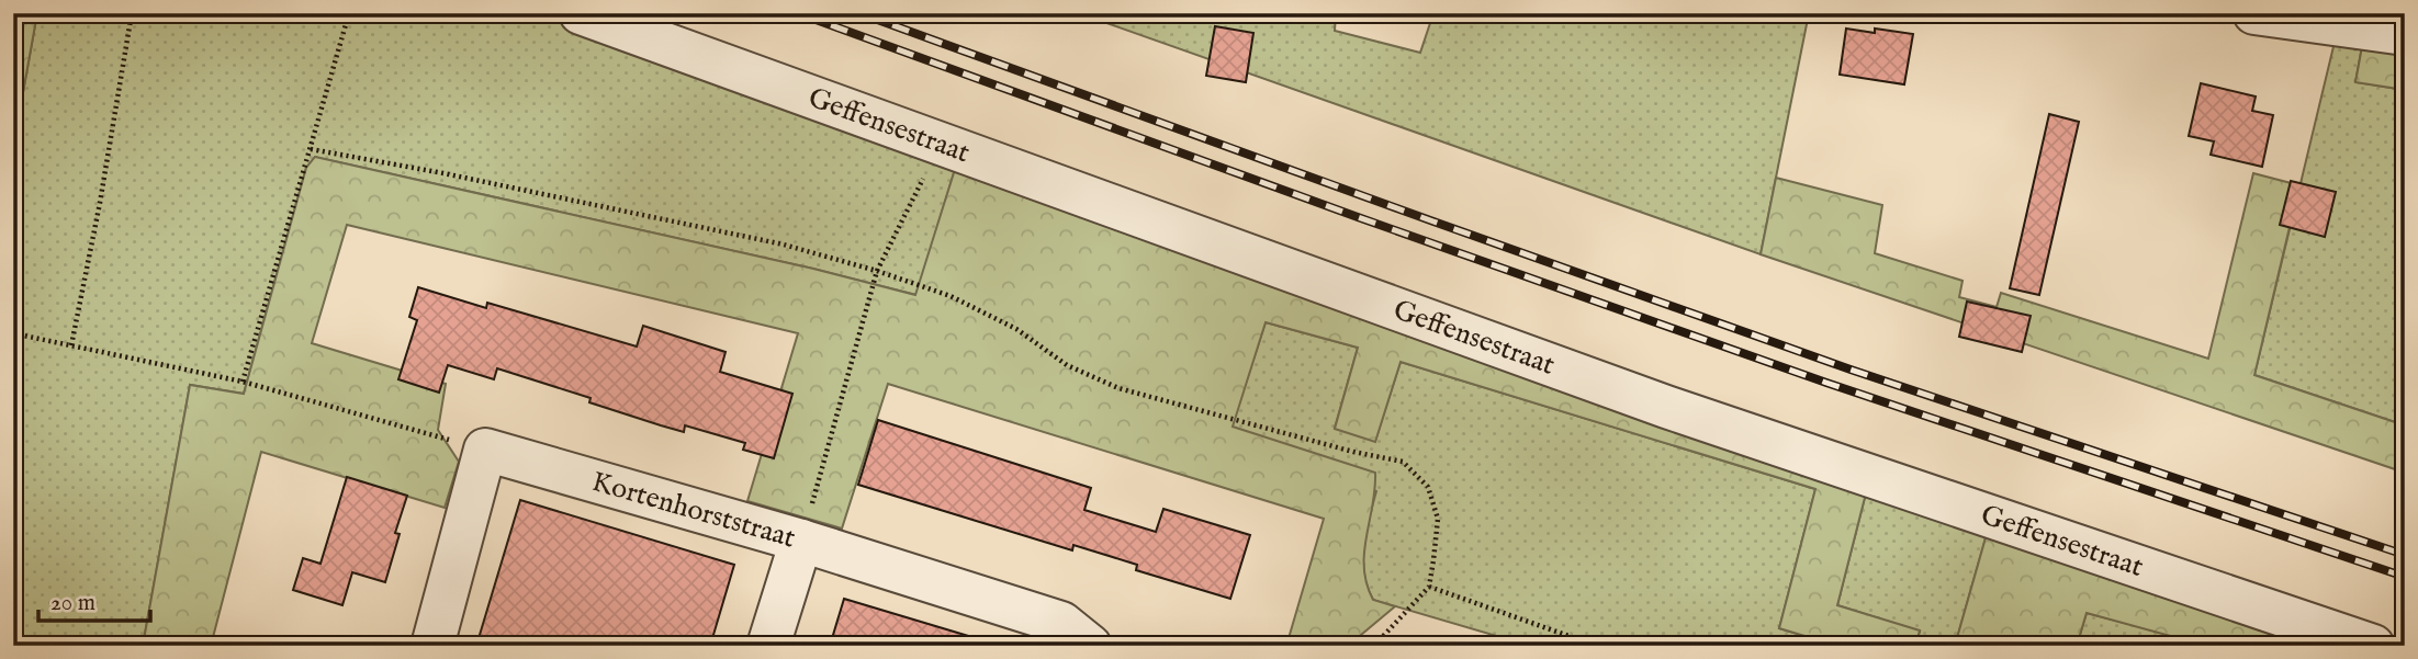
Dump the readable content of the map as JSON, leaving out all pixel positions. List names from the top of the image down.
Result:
{
  "streets": {
    "street": ["Geffensestraat", "Kortenhorststraat"]
  },
  "scale_bar": "20 m"
}
